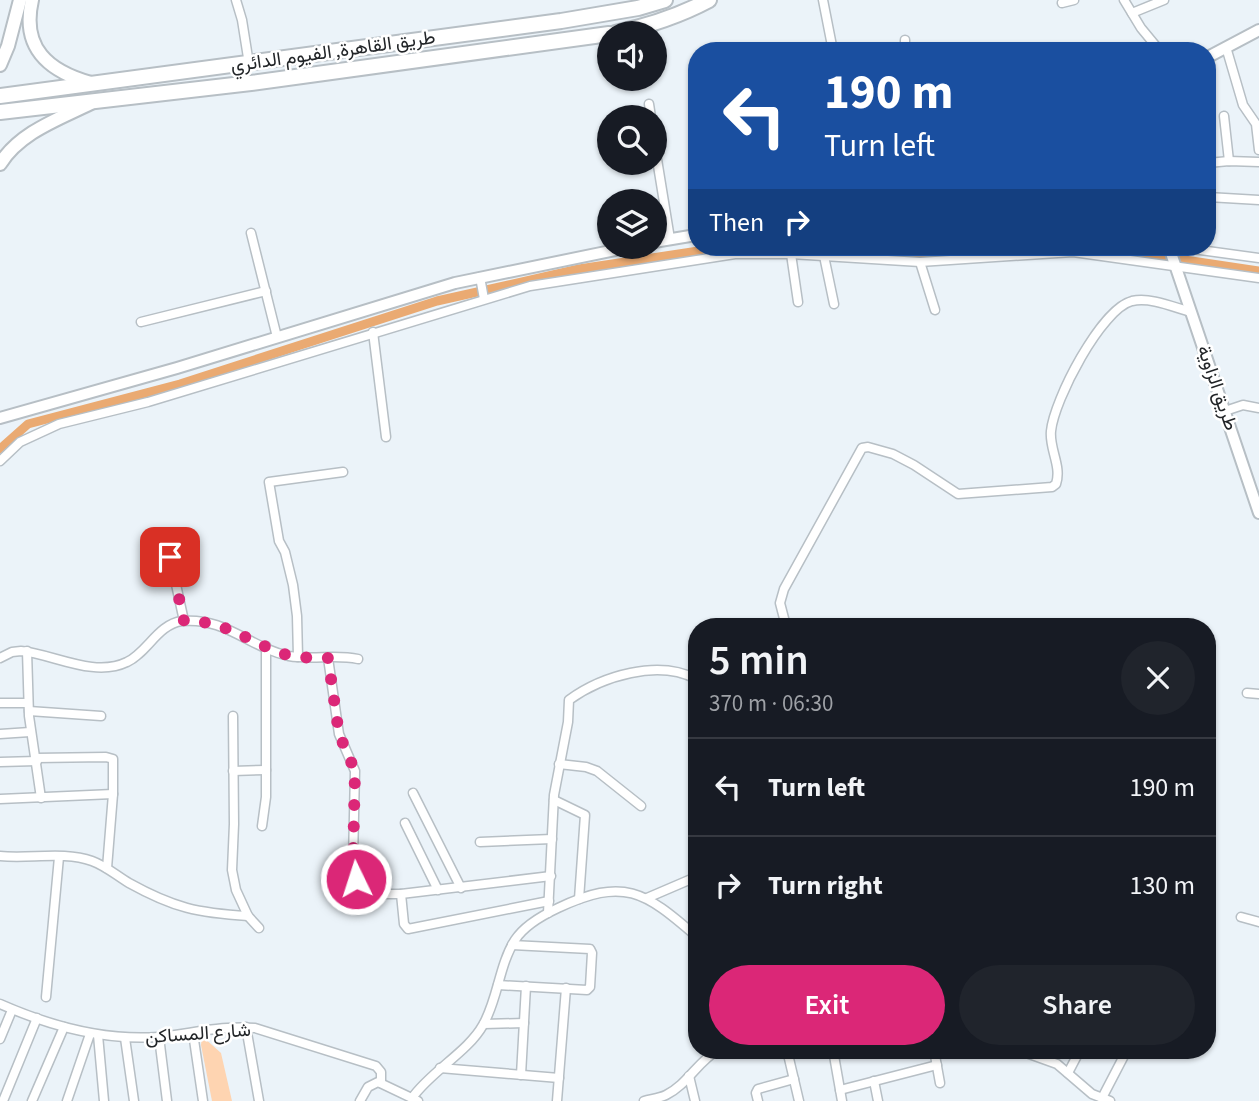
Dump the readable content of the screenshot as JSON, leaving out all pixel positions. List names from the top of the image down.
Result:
{
  "streets": {
    "highway": ["طريق القاهرة, الفيوم الدائري"],
    "street": ["طريق الزاوية", "شارع المساكن"]
  },
  "page": {
    "turn": ["190 m", "Turn left"],
    "then": "Then",
    "heading": ["5 min", "370 m · 06:30"],
    "list": [
      {
        "name": "Turn left",
        "value": "190 m"
      },
      {
        "name": "Turn right",
        "value": "130 m"
      }
    ],
    "buttons": ["Exit", "Share"]
  }
}
